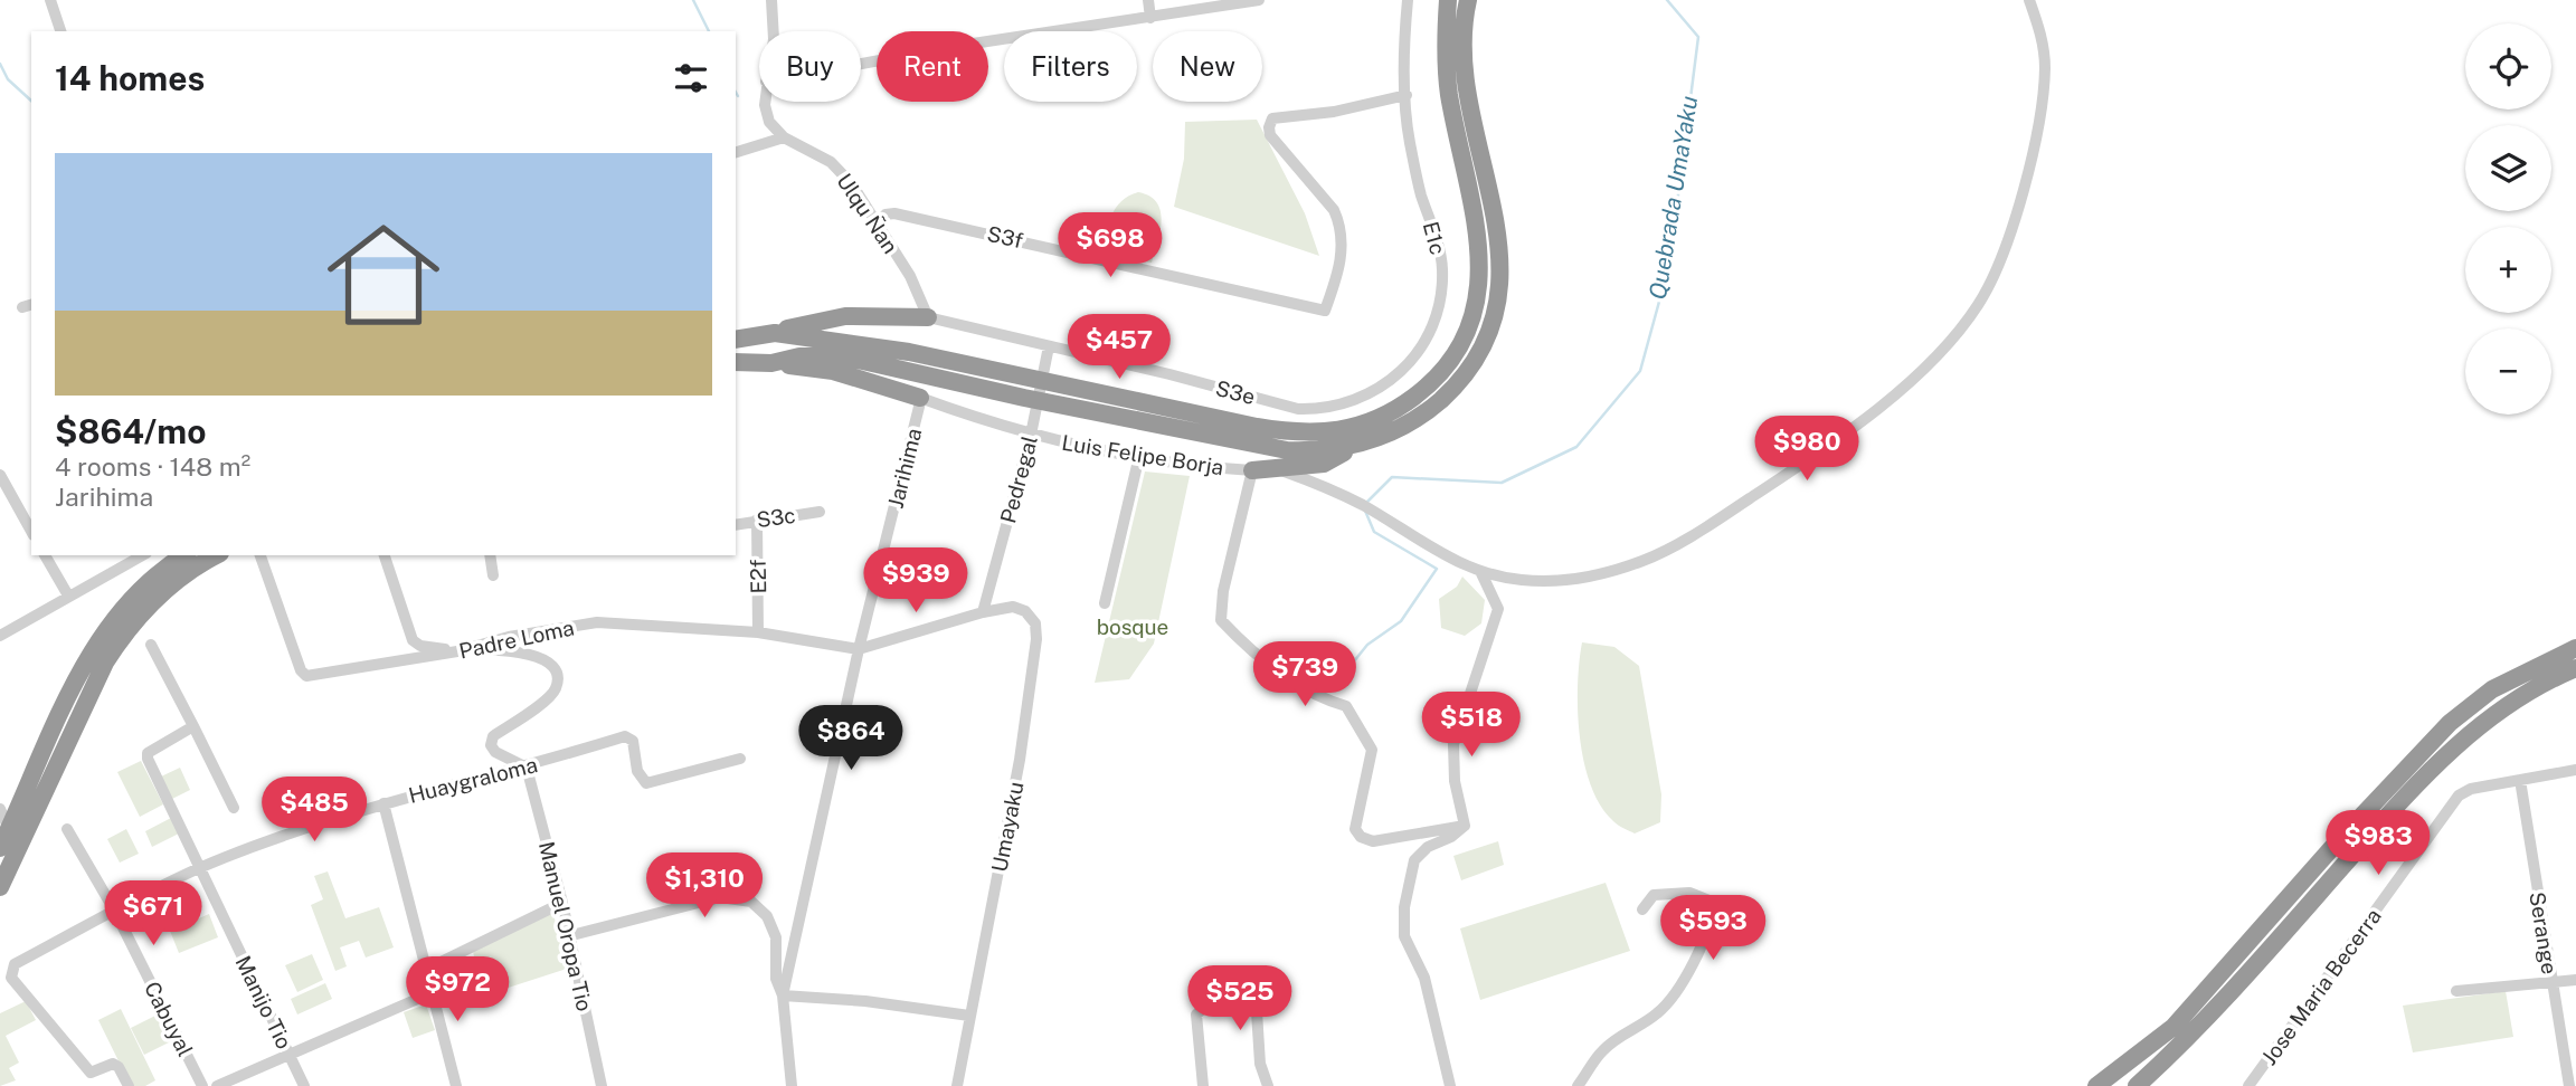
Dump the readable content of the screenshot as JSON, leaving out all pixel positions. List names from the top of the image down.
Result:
{
  "streets": {
    "street": [
      "Ulqu Ñan",
      "S3f",
      "E1c",
      "S3e",
      "Luis Felipe Borja",
      "Jarihima",
      "Pedregal",
      "S3c",
      "E2f",
      "Padre Loma",
      "Huaygraloma",
      "Umayaku",
      "Manuel Oropa Tio",
      "Serange",
      "Jose Maria Becerra",
      "Manijo Tio",
      "Cabuyal"
    ]
  },
  "crossings": [
    ["Ulqu Ñan", "S3f"],
    ["Ulqu Ñan", "S3e"],
    ["S3f", "E1c"],
    ["E1c", "S3e"],
    ["S3e", "Pedregal"],
    ["Luis Felipe Borja", "Jarihima"],
    ["Luis Felipe Borja", "Pedregal"],
    ["Jarihima", "Padre Loma"],
    ["Pedregal", "Umayaku"],
    ["S3c", "E2f"],
    ["E2f", "Padre Loma"],
    ["Huaygraloma", "Manuel Oropa Tio"],
    ["Huaygraloma", "Manijo Tio"],
    ["Huaygraloma", "Cabuyal"],
    ["Serange", "Jose Maria Becerra"]
  ],
  "water": ["Quebrada UmaYaku"],
  "parks": ["bosque"],
  "page": {
    "map_buttons": ["+", "−"],
    "chip": [
      "Buy",
      "Rent",
      "Filters",
      "New"
    ],
    "heading": "14 homes",
    "list": [
      {
        "name": "$864/mo",
        "note": "4 rooms · 148 m² · Jarihima"
      }
    ],
    "price": [
      "$698",
      "$457",
      "$980",
      "$939",
      "$739",
      "$518",
      "$864",
      "$485",
      "$983",
      "$1,310",
      "$671",
      "$593",
      "$972",
      "$525"
    ]
  }
}
